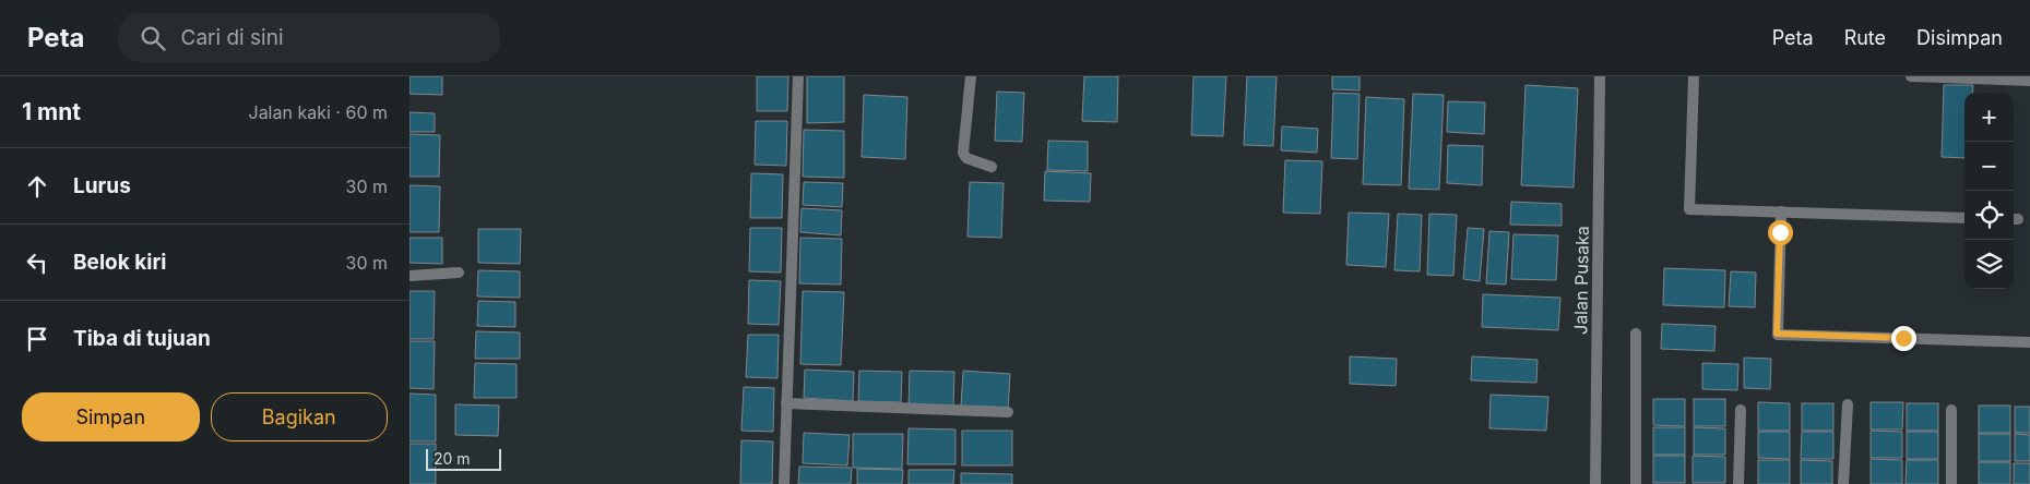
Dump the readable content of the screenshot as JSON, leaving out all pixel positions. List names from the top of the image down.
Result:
{
  "streets": {
    "street": ["Jalan Pusaka"]
  },
  "scale_bar": "20 m",
  "page": {
    "header": "Peta",
    "search": "Cari di sini",
    "nav": ["Peta", "Rute", "Disimpan"],
    "heading": ["1 mnt", "Jalan kaki · 60 m"],
    "map_buttons": ["+", "−"],
    "list": [
      ["Lurus", "30 m"],
      ["Belok kiri", "30 m"],
      "Tiba di tujuan"
    ],
    "buttons": ["Simpan", "Bagikan"],
    "scale": "20 m"
  }
}
